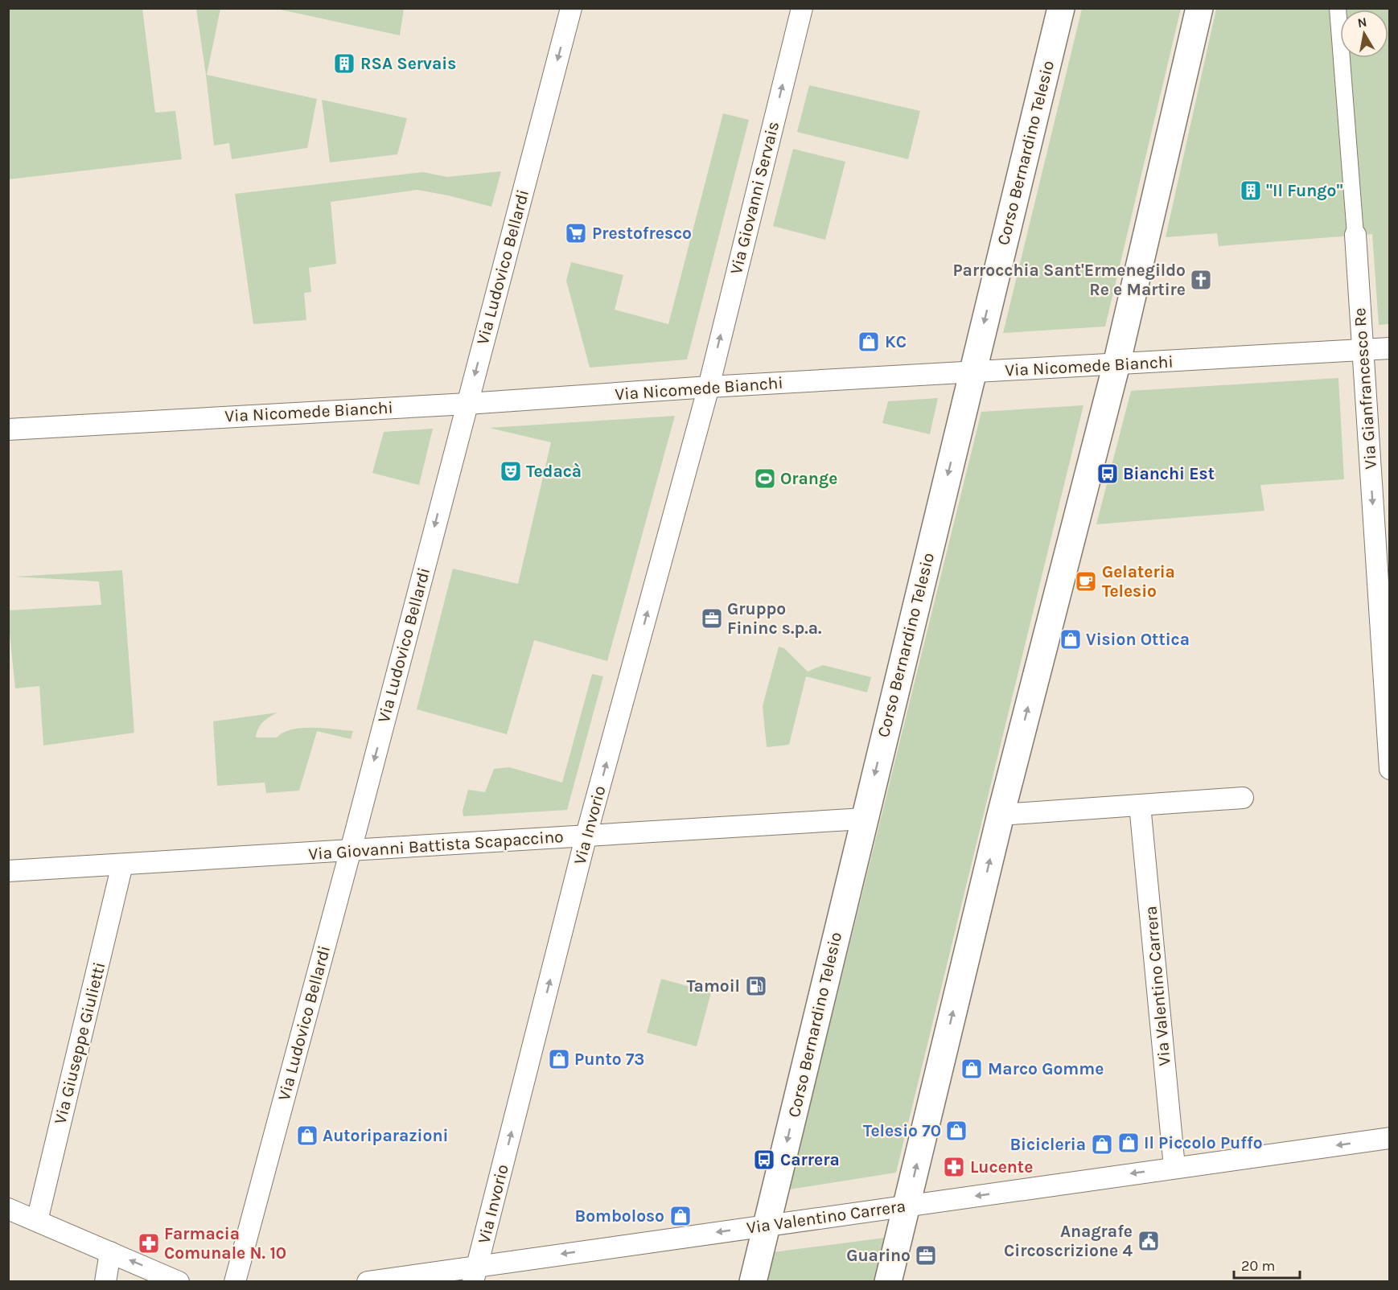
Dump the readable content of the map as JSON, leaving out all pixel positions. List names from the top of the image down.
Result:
{
  "streets": {
    "street": [
      "Corso Bernardino Telesio",
      "Via Giovanni Servais",
      "Via Ludovico Bellardi",
      "Via Nicomede Bianchi",
      "Via Gianfrancesco Re",
      "Via Invorio",
      "Via Giovanni Battista Scapaccino",
      "Via Valentino Carrera",
      "Via Giuseppe Giulietti"
    ]
  },
  "crossings": [
    ["Corso Bernardino Telesio", "Via Nicomede Bianchi"],
    ["Corso Bernardino Telesio", "Via Giovanni Battista Scapaccino"],
    ["Corso Bernardino Telesio", "Via Valentino Carrera"],
    ["Via Giovanni Servais", "Via Nicomede Bianchi"],
    ["Via Giovanni Servais", "Via Invorio"],
    ["Via Ludovico Bellardi", "Via Nicomede Bianchi"],
    ["Via Ludovico Bellardi", "Via Giovanni Battista Scapaccino"],
    ["Via Nicomede Bianchi", "Via Gianfrancesco Re"],
    ["Via Nicomede Bianchi", "Via Invorio"],
    ["Via Invorio", "Via Giovanni Battista Scapaccino"],
    ["Via Invorio", "Via Valentino Carrera"],
    ["Via Giovanni Battista Scapaccino", "Via Giuseppe Giulietti"]
  ],
  "one_way": [
    "Via Giovanni Servais",
    "Via Ludovico Bellardi",
    "Via Gianfrancesco Re",
    "Via Invorio",
    "Via Valentino Carrera"
  ],
  "places": {
    "building": ["RSA Servais", "\"Il Fungo\""],
    "supermarket": ["Prestofresco"],
    "church": ["Parrocchia Sant'Ermenegildo Re e Martire"],
    "shop": [
      "KC",
      "Vision Ottica",
      "Punto 73",
      "Marco Gomme",
      "Telesio 70",
      "Autoriparazioni",
      "Il Piccolo Puffo",
      "Bicicleria",
      "Bomboloso"
    ],
    "theatre": ["Tedacà"],
    "bus stop": ["Bianchi Est", "Carrera"],
    "sports": ["Orange"],
    "cafe": ["Gelateria Telesio"],
    "office": ["Gruppo Fininc s.p.a.", "Guarino"],
    "fuel station": ["Tamoil"],
    "pharmacy": ["Lucente", "Farmacia Comunale N. 10"],
    "public building": ["Anagrafe Circoscrizione 4"]
  },
  "scale_bar": "20 m",
  "north": "top"
}
